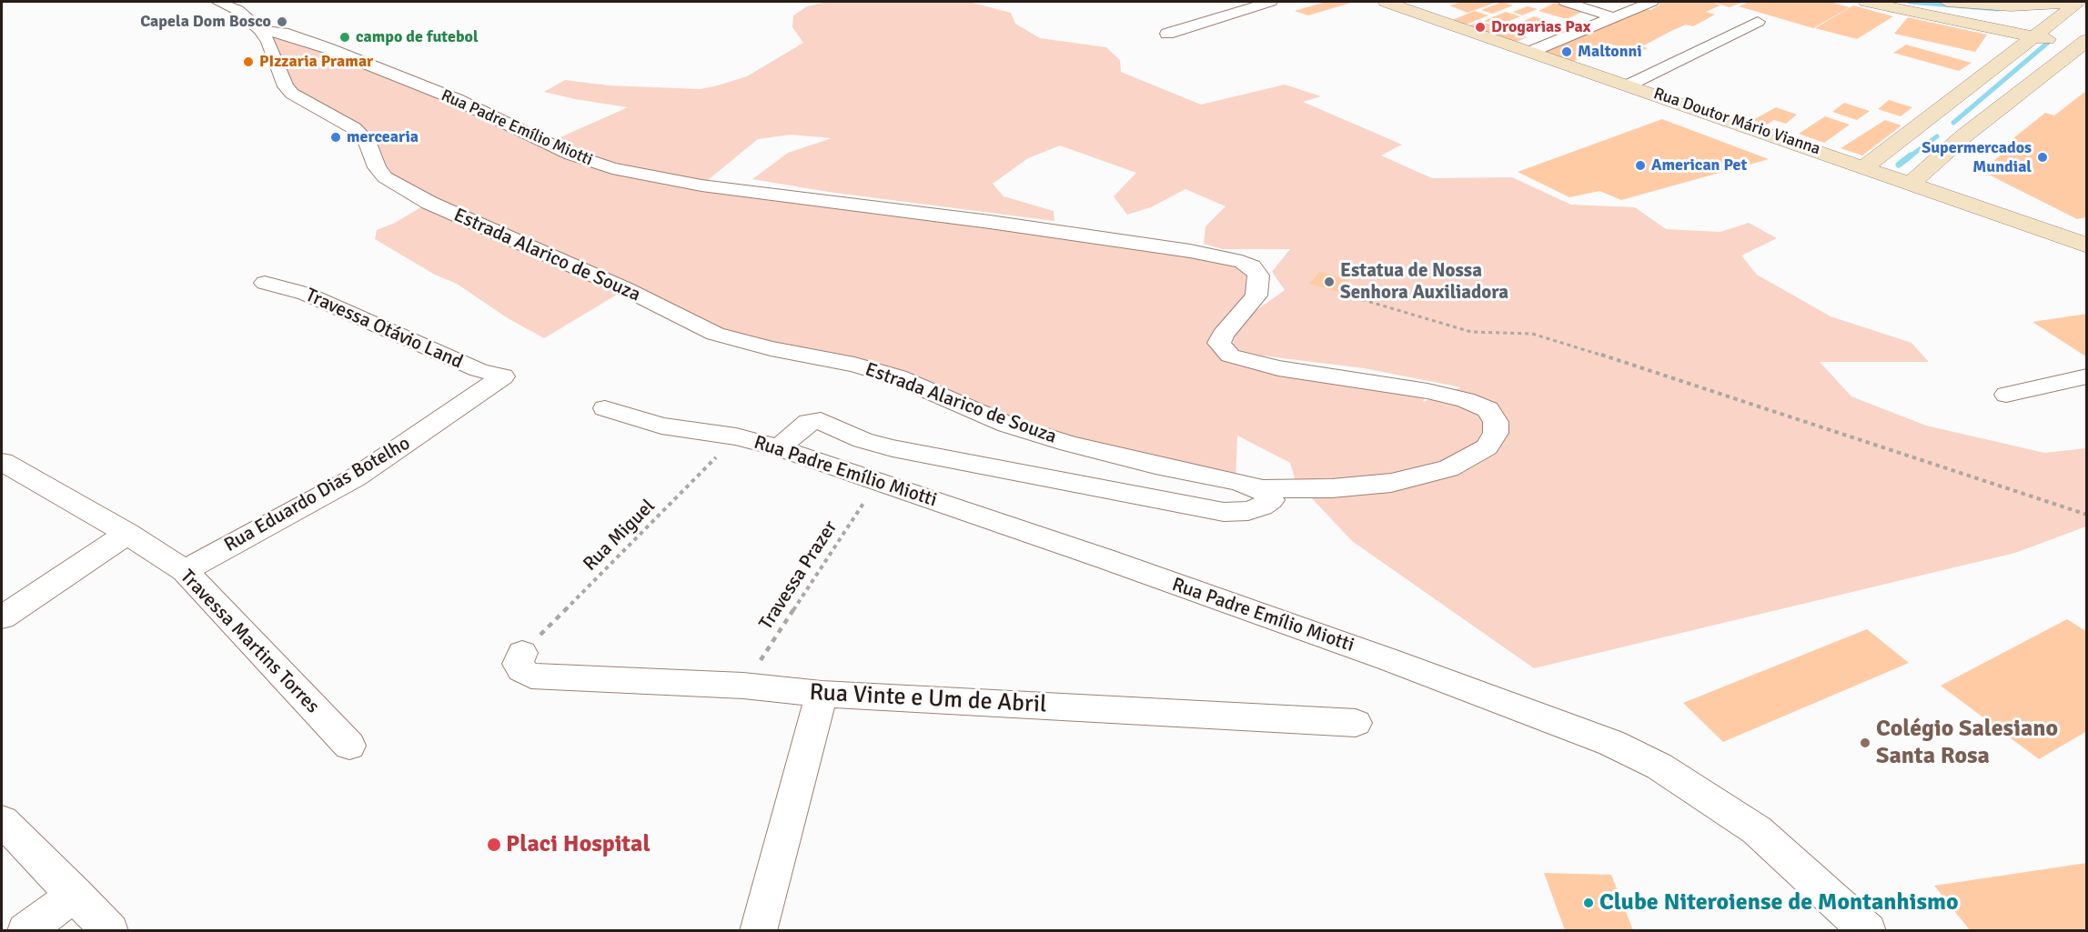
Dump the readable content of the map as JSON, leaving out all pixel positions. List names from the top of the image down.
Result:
{
  "streets": {
    "main road": ["Rua Doutor Mário Vianna"],
    "street": [
      "Rua Padre Emílio Miotti",
      "Estrada Alarico de Souza",
      "Travessa Otávio Land",
      "Rua Eduardo Dias Botelho",
      "Travessa Martins Torres",
      "Rua Vinte e Um de Abril"
    ],
    "path": ["Rua Miguel", "Travessa Prazer"]
  },
  "crossings": [
    ["Rua Padre Emílio Miotti", "Estrada Alarico de Souza"],
    ["Rua Padre Emílio Miotti", "Rua Miguel"],
    ["Rua Padre Emílio Miotti", "Travessa Prazer"],
    ["Travessa Otávio Land", "Rua Eduardo Dias Botelho"],
    ["Rua Eduardo Dias Botelho", "Travessa Martins Torres"],
    ["Rua Miguel", "Rua Vinte e Um de Abril"],
    ["Travessa Prazer", "Rua Vinte e Um de Abril"]
  ],
  "places": [
    "Capela Dom Bosco",
    "Drogarias Pax",
    "campo de futebol",
    "Maltonni",
    "PIzzaria Pramar",
    "mercearia",
    "Supermercados Mundial",
    "American Pet",
    "Estatua de Nossa Senhora Auxiliadora",
    "Colégio Salesiano Santa Rosa",
    "Placi Hospital",
    "Clube Niteroiense de Montanhismo"
  ]
}
